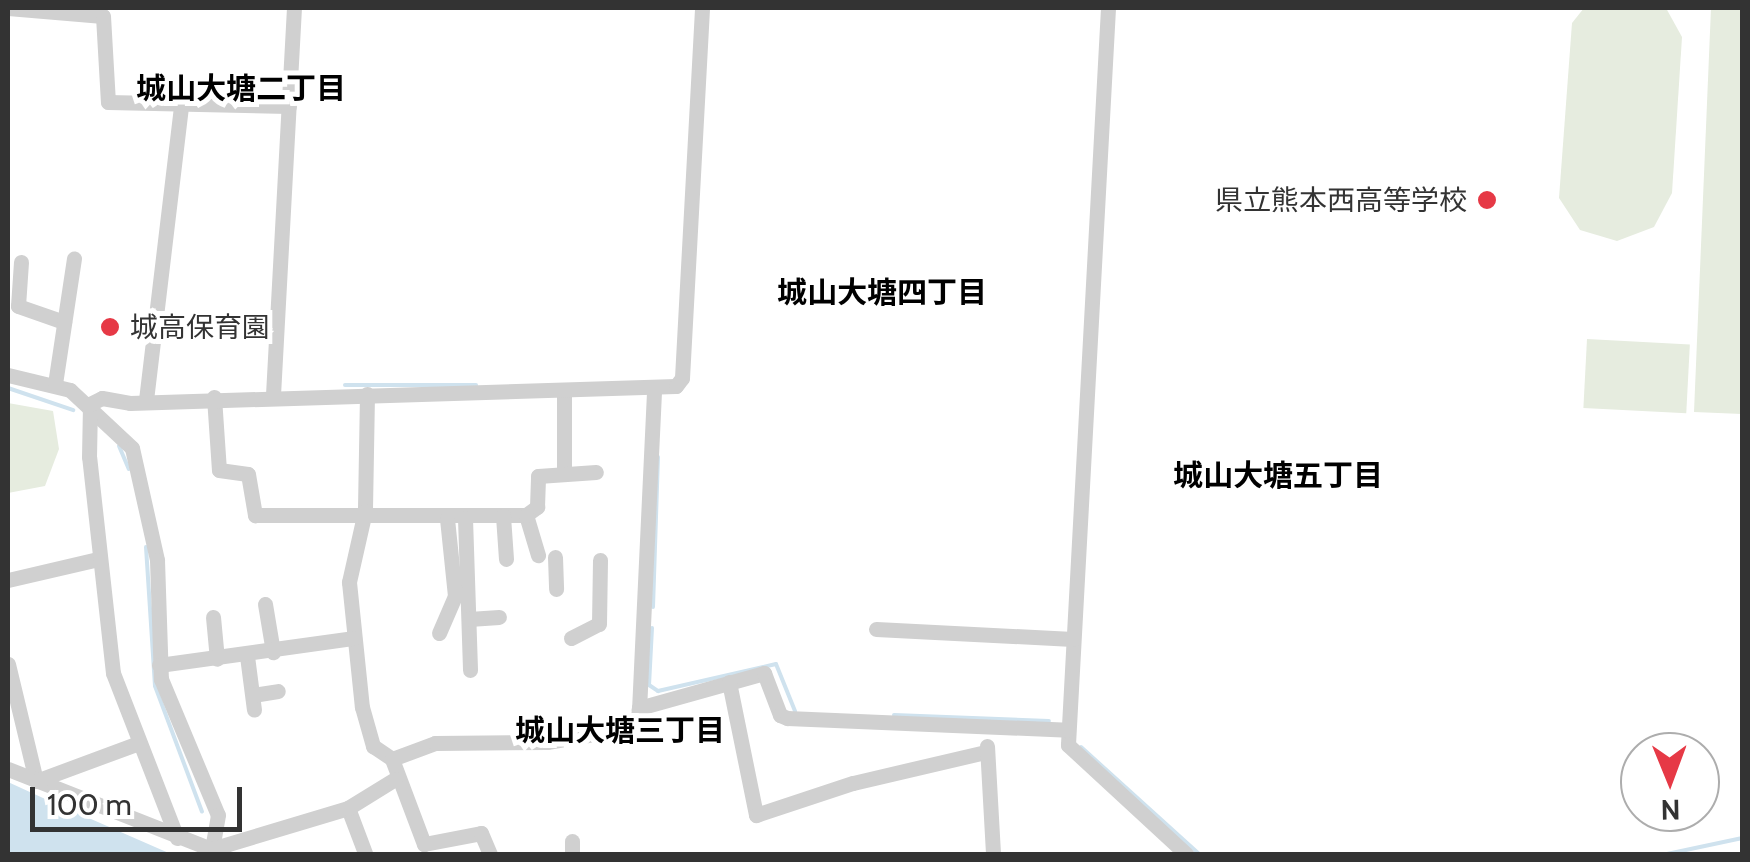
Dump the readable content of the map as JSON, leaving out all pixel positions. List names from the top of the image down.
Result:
{
  "districts": [
    "城山大塘二丁目",
    "城山大塘四丁目",
    "城山大塘五丁目",
    "城山大塘三丁目"
  ],
  "places": ["県立熊本西高等学校", "城高保育園"],
  "scale_bar": "100 m",
  "north": "bottom"
}
